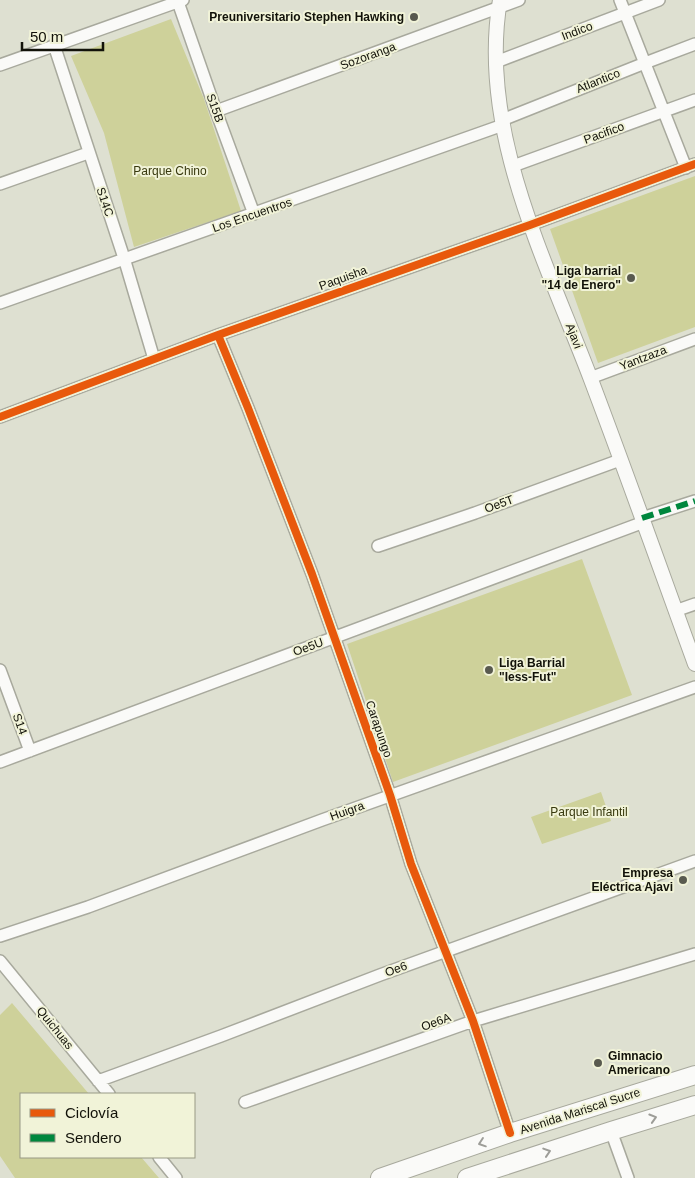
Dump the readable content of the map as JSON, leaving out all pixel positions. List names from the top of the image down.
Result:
{
  "streets": {
    "main road": ["Avenida Mariscal Sucre"],
    "street": [
      "Indico",
      "Sozoranga",
      "Atlantico",
      "S15B",
      "Pacifico",
      "S14C",
      "Los Encuentros",
      "Paquisha",
      "Ajavi",
      "Yantzaza",
      "Oe5T",
      "Oe5U",
      "S14",
      "Carapungo",
      "Huigra",
      "Oe6",
      "Oe6A",
      "Quichuas"
    ]
  },
  "crossings": [
    ["Indico", "Ajavi"],
    ["Sozoranga", "S15B"],
    ["Sozoranga", "Ajavi"],
    ["Atlantico", "Los Encuentros"],
    ["Atlantico", "Ajavi"],
    ["S15B", "Los Encuentros"],
    ["Pacifico", "Ajavi"],
    ["S14C", "Los Encuentros"],
    ["S14C", "Paquisha"],
    ["Los Encuentros", "Ajavi"],
    ["Paquisha", "Ajavi"],
    ["Paquisha", "Carapungo"],
    ["Ajavi", "Yantzaza"],
    ["Ajavi", "Oe5T"],
    ["Ajavi", "Oe5U"],
    ["Oe5U", "S14"],
    ["Oe5U", "Carapungo"],
    ["Carapungo", "Huigra"],
    ["Carapungo", "Oe6"],
    ["Carapungo", "Oe6A"],
    ["Carapungo", "Avenida Mariscal Sucre"],
    ["Oe6", "Quichuas"]
  ],
  "parks": ["Parque Chino", "Parque Infantil"],
  "places": [
    "Preuniversitario Stephen Hawking",
    "Liga barrial \"14 de Enero\"",
    "Liga Barrial \"Iess-Fut\"",
    "Empresa Eléctrica Ajavi",
    "Gimnacio Americano"
  ],
  "legend": ["Ciclovía", "Sendero"],
  "scale_bar": "50 m"
}
